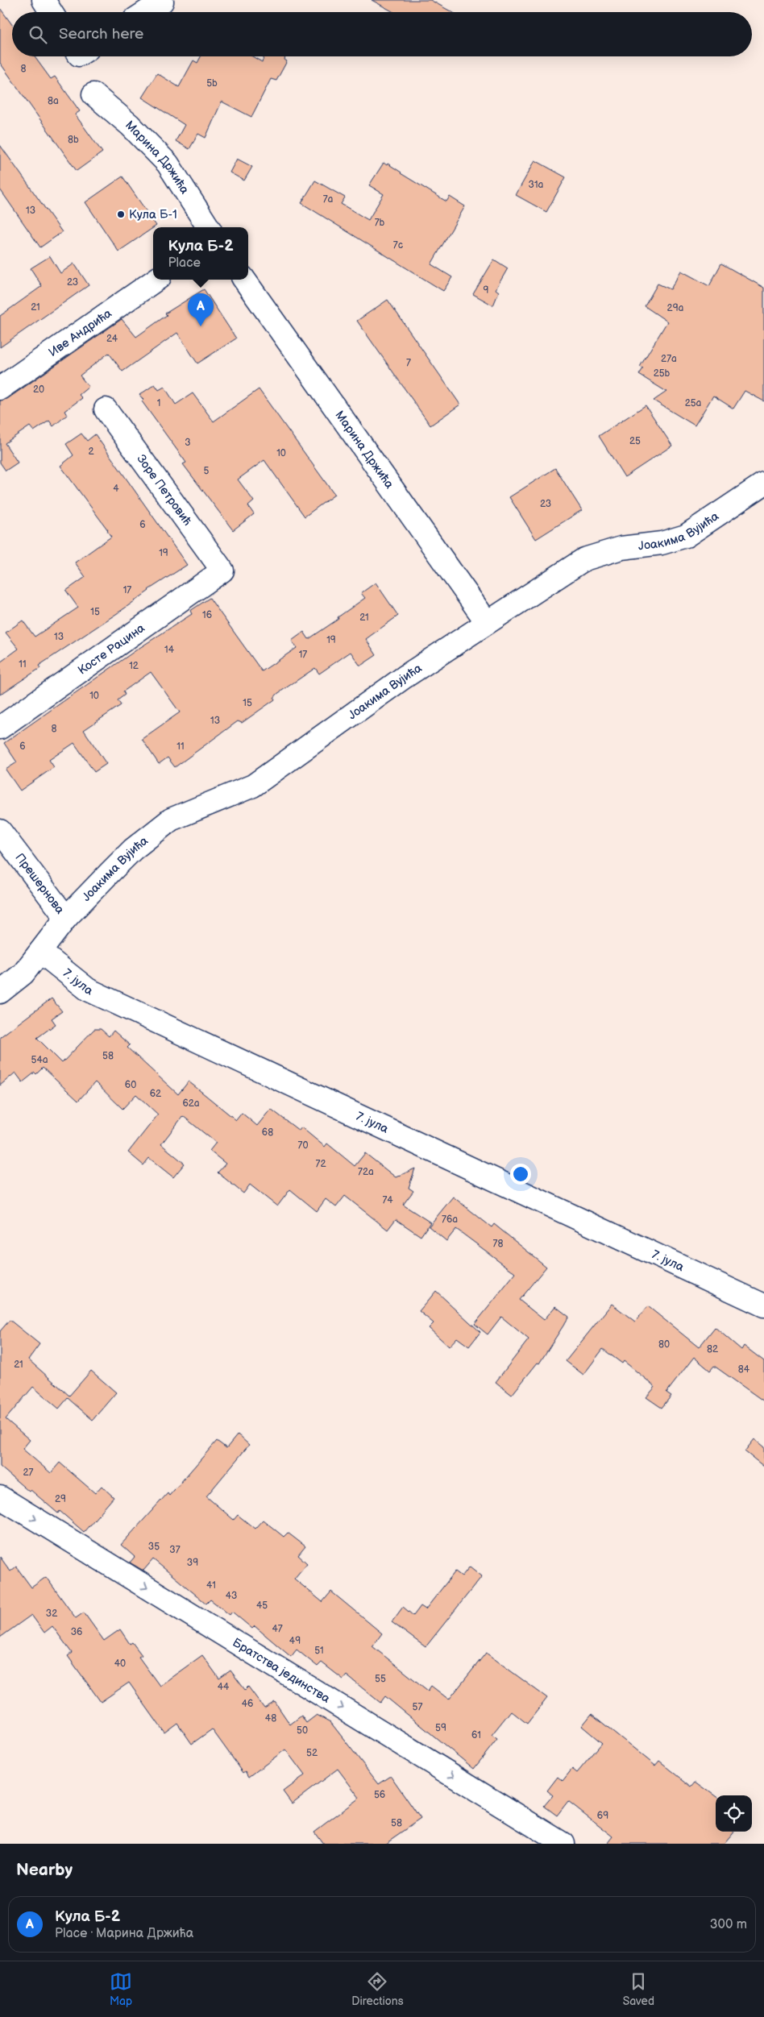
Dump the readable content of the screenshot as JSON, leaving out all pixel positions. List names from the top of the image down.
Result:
{
  "streets": {
    "street": [
      "Марина Држића",
      "Иве Андрића",
      "Зоре Петровић",
      "Јоакима Вујића",
      "Косте Рацина",
      "Прешернова",
      "7. јула",
      "Братства јединства"
    ]
  },
  "crossings": [
    ["Марина Држића", "Јоакима Вујића"],
    ["Зоре Петровић", "Косте Рацина"],
    ["Јоакима Вујића", "Прешернова"],
    ["Јоакима Вујића", "7. јула"]
  ],
  "one_way": ["Братства јединства"],
  "places": ["Кула Б-1"],
  "house_numbers": [
    "8",
    "5b",
    "8a",
    "8b",
    "31a",
    "7a",
    "13",
    "7b",
    "7c",
    "23",
    "9",
    "21",
    "29a",
    "24",
    "27a",
    "7",
    "25b",
    "20",
    "1",
    "25a",
    "25",
    "3",
    "2",
    "10",
    "5",
    "4",
    "23",
    "6",
    "19",
    "17",
    "15",
    "16",
    "21",
    "13",
    "19",
    "14",
    "17",
    "11",
    "12",
    "10",
    "15",
    "13",
    "8",
    "6",
    "11",
    "58",
    "54a",
    "60",
    "62",
    "62a",
    "68",
    "70",
    "72",
    "72a",
    "74",
    "76a",
    "78",
    "80",
    "82",
    "21",
    "84",
    "27",
    "29",
    "35",
    "37",
    "39",
    "41",
    "43",
    "45",
    "32",
    "47",
    "36",
    "49",
    "51",
    "40",
    "55",
    "44",
    "46",
    "57",
    "48",
    "59",
    "50",
    "61",
    "52",
    "56",
    "69",
    "58"
  ],
  "page": {
    "search": "Search here",
    "popup": ["Кула Б-2", "Place"],
    "pins": "A",
    "heading": "Nearby",
    "list": [
      {
        "mark": "A",
        "name": "Кула Б-2",
        "note": "Place · Марина Држића",
        "value": "300 m"
      }
    ],
    "nav": ["Map", "Directions", "Saved"]
  }
}
